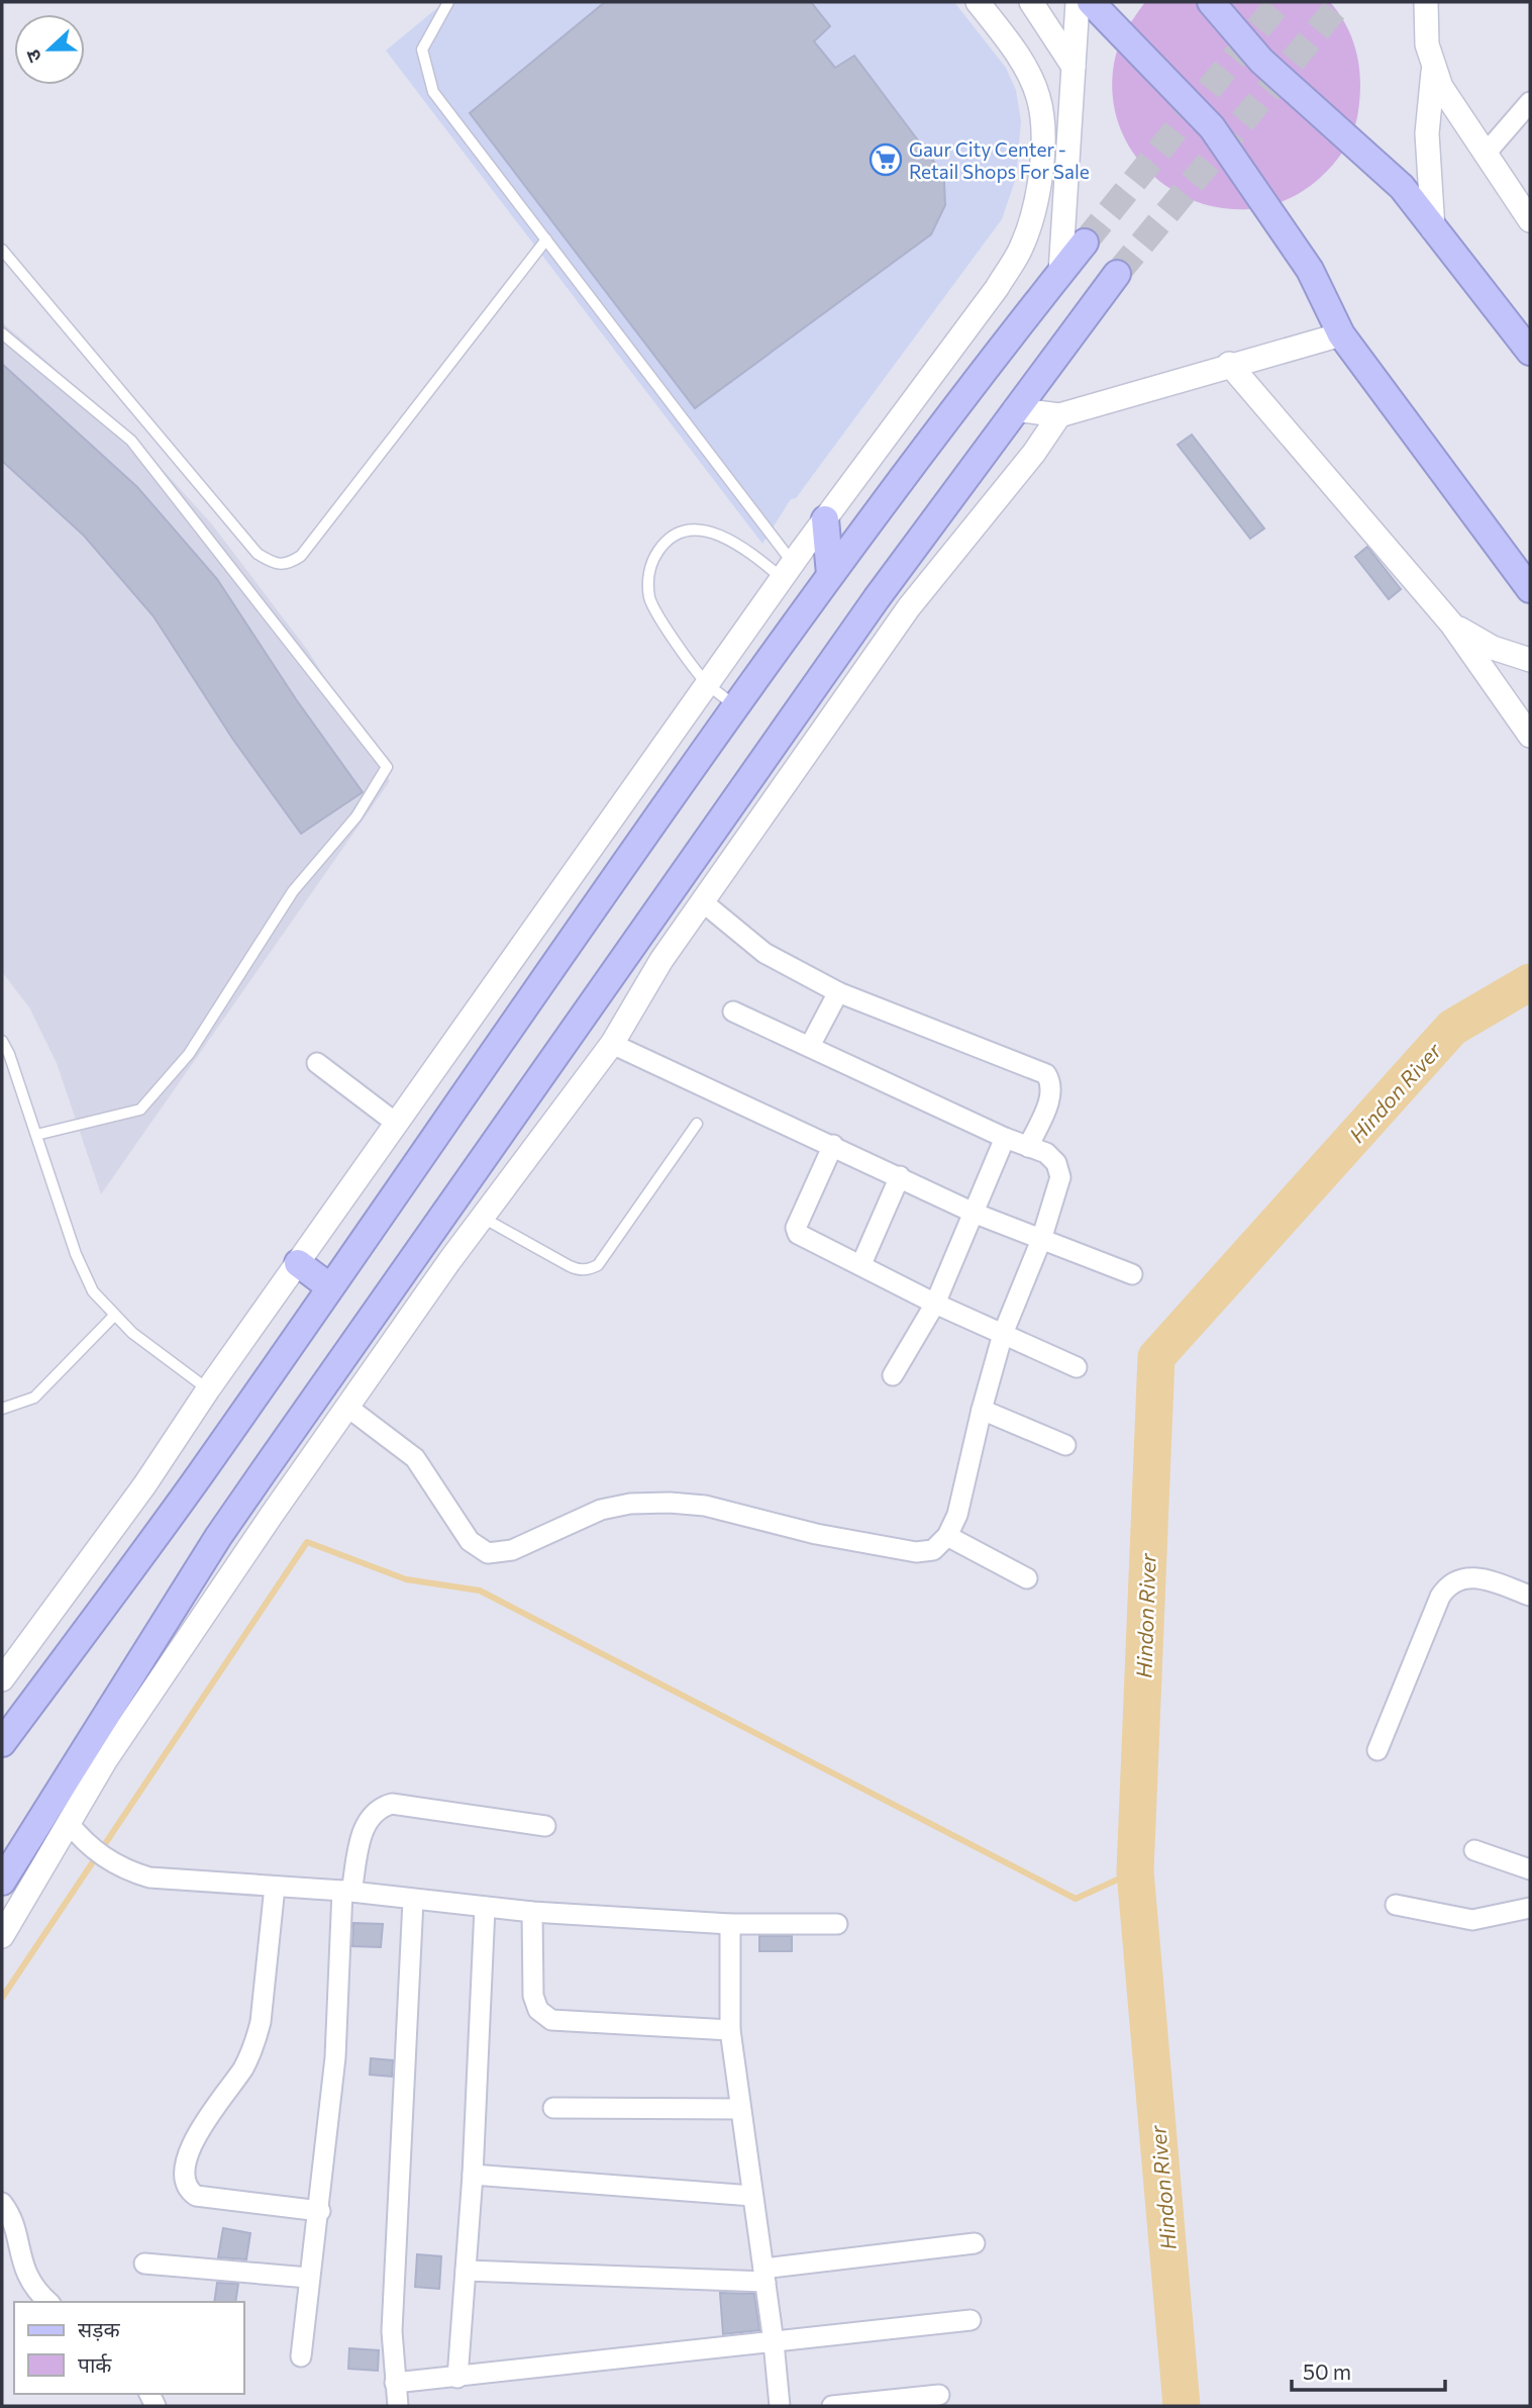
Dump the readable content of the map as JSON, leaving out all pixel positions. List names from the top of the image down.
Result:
{
  "water": ["Hindon River"],
  "places": {
    "supermarket": ["Gaur City Center - Retail Shops For Sale"]
  },
  "legend": ["सड़क", "पार्क"],
  "scale_bar": "50 m",
  "north": "left"
}
